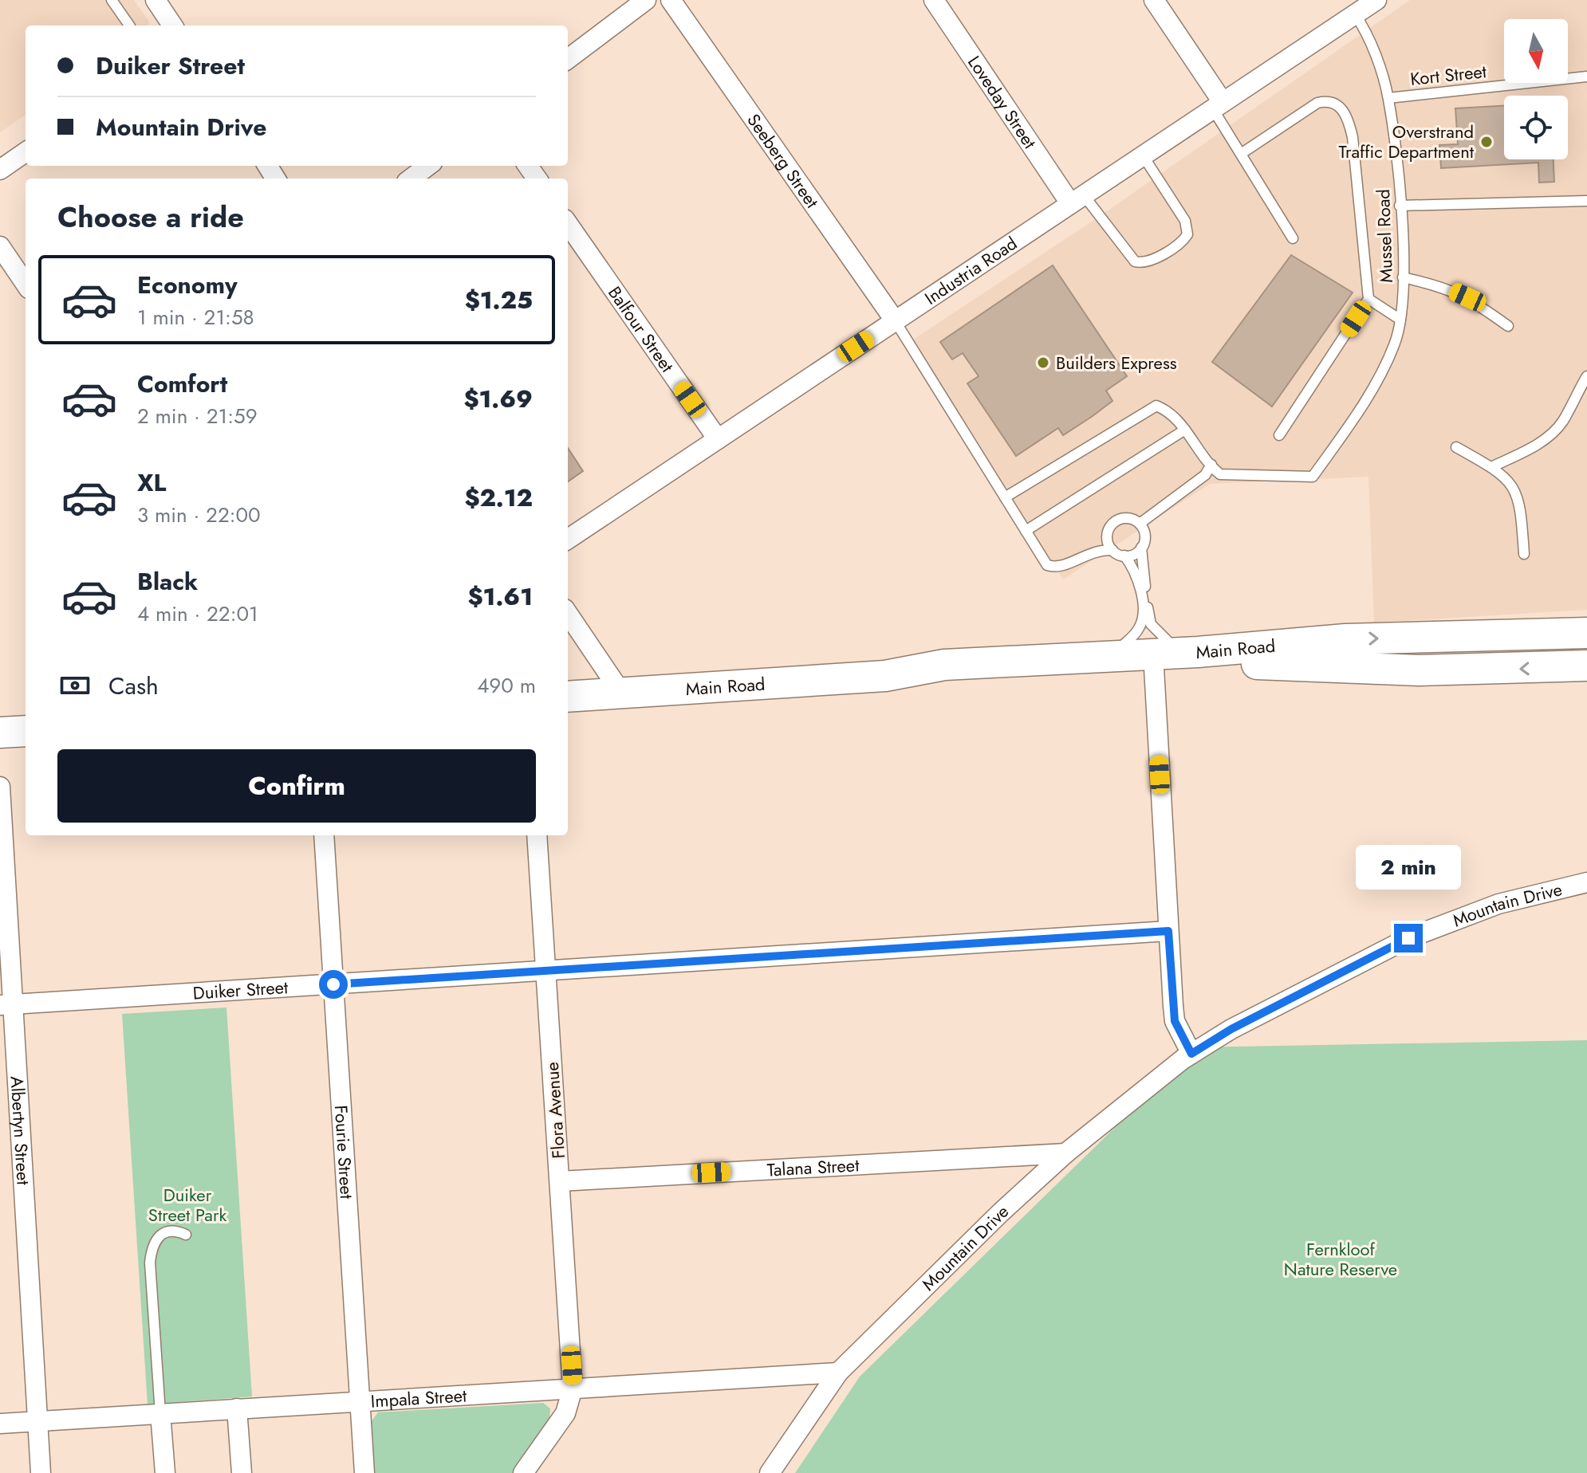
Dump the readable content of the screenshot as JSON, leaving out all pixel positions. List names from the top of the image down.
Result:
{
  "streets": {
    "main road": ["Main Road"],
    "street": [
      "Loveday Street",
      "Seeberg Street",
      "Industria Road",
      "Balfour Street",
      "Mountain Drive",
      "Duiker Street",
      "Flora Avenue",
      "Albertyn Street",
      "Fourie Street",
      "Talana Street",
      "Impala Street"
    ],
    "lane": ["Kort Street", "Mussel Road"]
  },
  "crossings": [
    ["Kort Street", "Mussel Road"],
    ["Loveday Street", "Industria Road"],
    ["Seeberg Street", "Industria Road"],
    ["Mussel Road", "Industria Road"],
    ["Industria Road", "Balfour Street"],
    ["Mountain Drive", "Talana Street"],
    ["Mountain Drive", "Impala Street"],
    ["Duiker Street", "Flora Avenue"],
    ["Duiker Street", "Albertyn Street"],
    ["Duiker Street", "Fourie Street"],
    ["Flora Avenue", "Talana Street"],
    ["Flora Avenue", "Impala Street"],
    ["Albertyn Street", "Impala Street"],
    ["Fourie Street", "Impala Street"]
  ],
  "parks": ["Duiker Street Park", "Fernkloof Nature Reserve"],
  "places": ["Overstrand Traffic Department", "Builders Express"],
  "north": "bottom",
  "page": {
    "banner": ["Duiker Street", "Mountain Drive"],
    "heading": "Choose a ride",
    "list": [
      {
        "name": "Economy",
        "note": "1 min · 21:58",
        "value": "$1.25"
      },
      {
        "name": "Comfort",
        "note": "2 min · 21:59",
        "value": "$1.69"
      },
      {
        "name": "XL",
        "note": "3 min · 22:00",
        "value": "$2.12"
      },
      {
        "name": "Black",
        "note": "4 min · 22:01",
        "value": "$1.61"
      }
    ],
    "pay": ["Cash", "490 m"],
    "buttons": "Confirm",
    "bubble": "2 min"
  }
}
